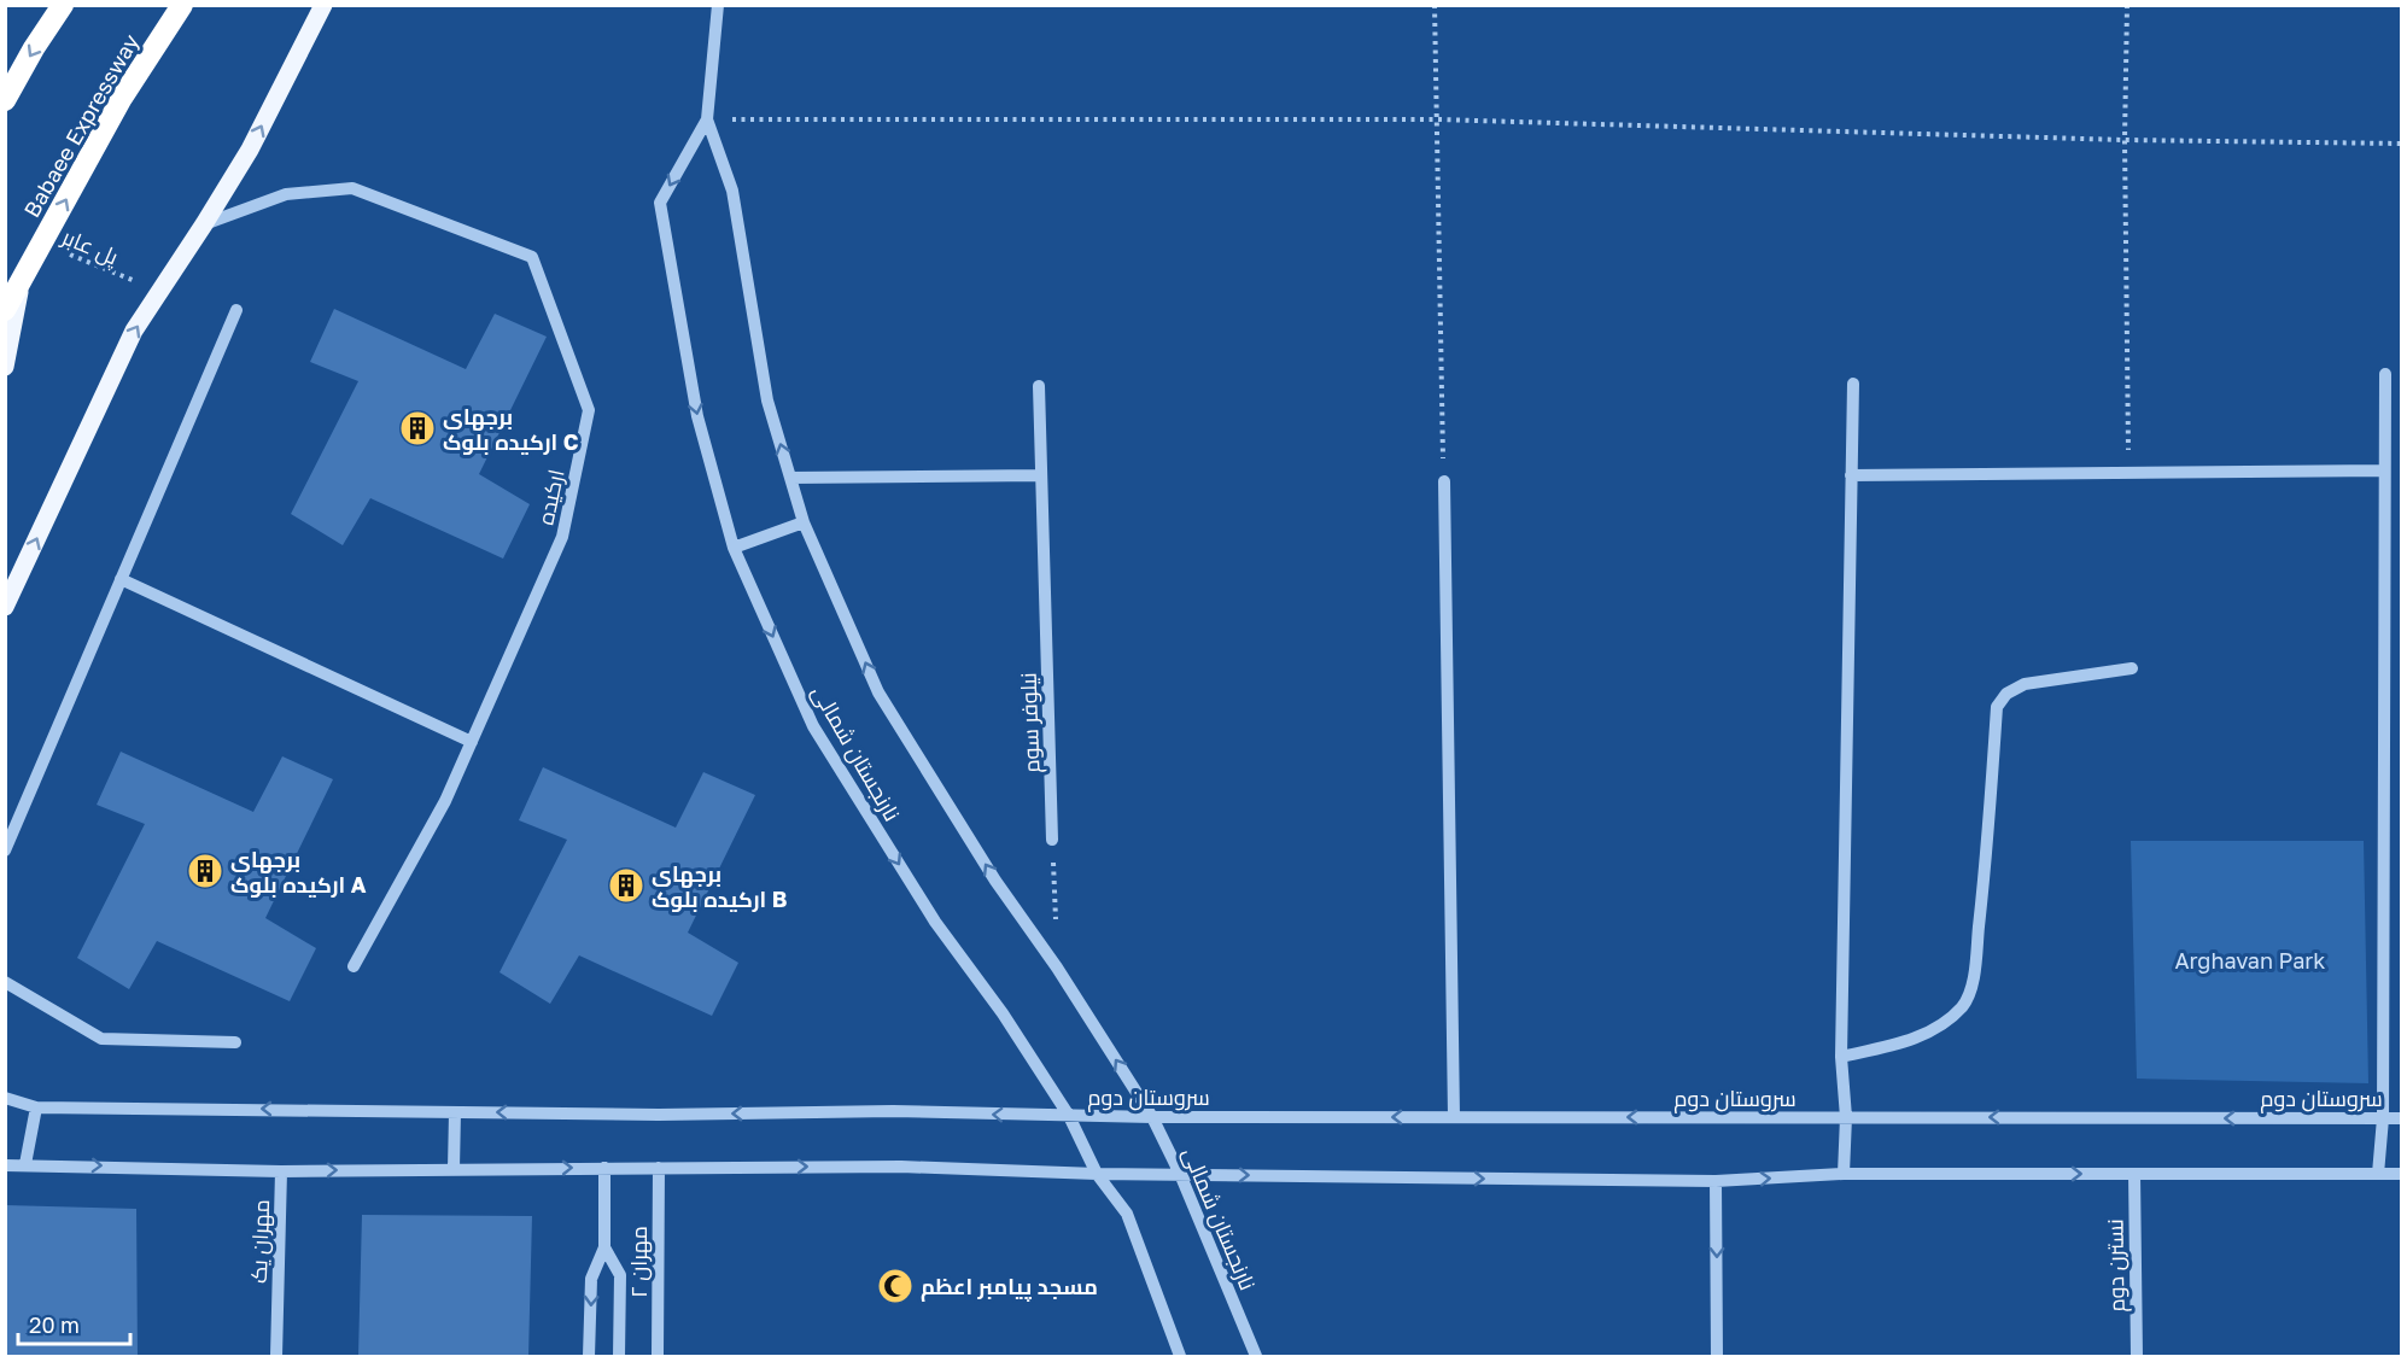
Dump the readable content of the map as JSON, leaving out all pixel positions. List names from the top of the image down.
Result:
{
  "streets": {
    "highway": ["Babaee Expressway"],
    "street": [
      "ارکیده",
      "نیلوفر سوم",
      "نارنجستان شمالی",
      "سروستان دوم",
      "مهران یک",
      "مهران ۲",
      "نسترن دوم"
    ],
    "path": ["پل عابر"]
  },
  "crossings": [
    ["نارنجستان شمالی", "سروستان دوم"]
  ],
  "parks": ["Arghavan Park"],
  "places": {
    "building": ["برجهای ارکیده بلوک C", "برجهای ارکیده بلوک A", "برجهای ارکیده بلوک B"],
    "mosque": ["مسجد پیامبر اعظم"]
  },
  "scale_bar": "20 m"
}
